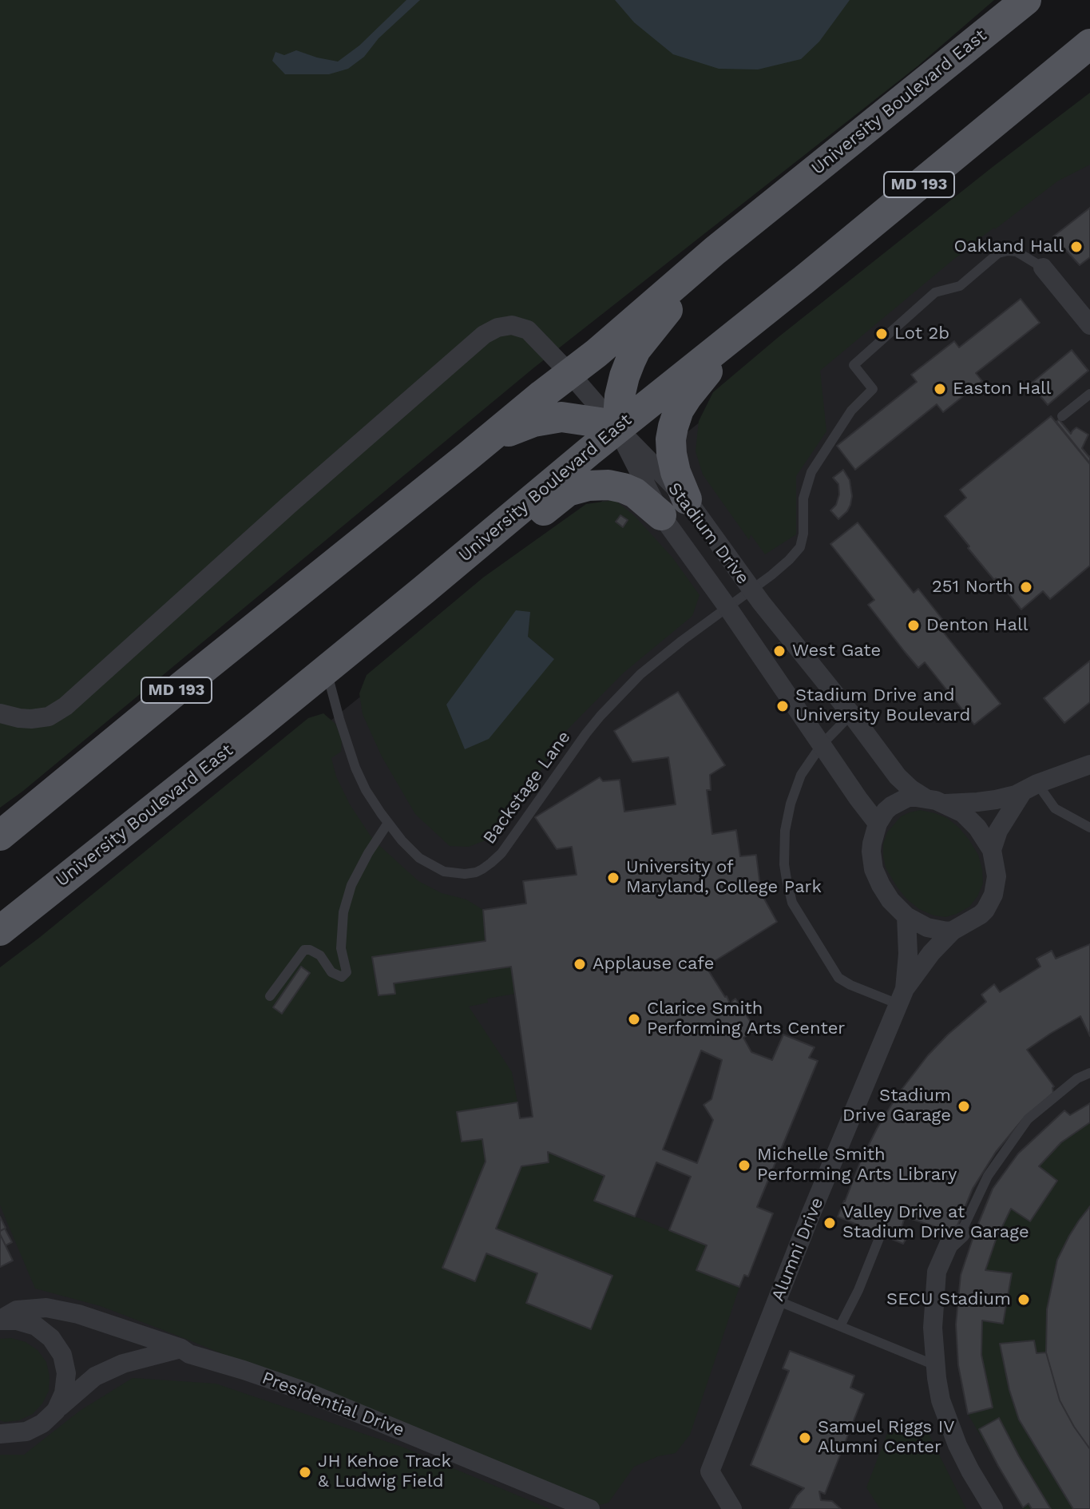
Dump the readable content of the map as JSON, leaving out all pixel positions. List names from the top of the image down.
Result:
{
  "streets": {
    "main road": ["University Boulevard East", "MD 193"],
    "street": ["Stadium Drive", "Alumni Drive", "Presidential Drive"],
    "lane": ["Backstage Lane"]
  },
  "crossings": [
    ["University Boulevard East", "Stadium Drive"],
    ["University Boulevard East", "Backstage Lane"],
    ["Stadium Drive", "Backstage Lane"]
  ],
  "places": [
    "Oakland Hall",
    "Lot 2b",
    "Easton Hall",
    "251 North",
    "Denton Hall",
    "West Gate",
    "Stadium Drive and University Boulevard",
    "University of Maryland, College Park",
    "Applause cafe",
    "Clarice Smith Performing Arts Center",
    "Stadium Drive Garage",
    "Michelle Smith Performing Arts Library",
    "Valley Drive at Stadium Drive Garage",
    "SECU Stadium",
    "Samuel Riggs IV Alumni Center",
    "JH Kehoe Track & Ludwig Field"
  ]
}
